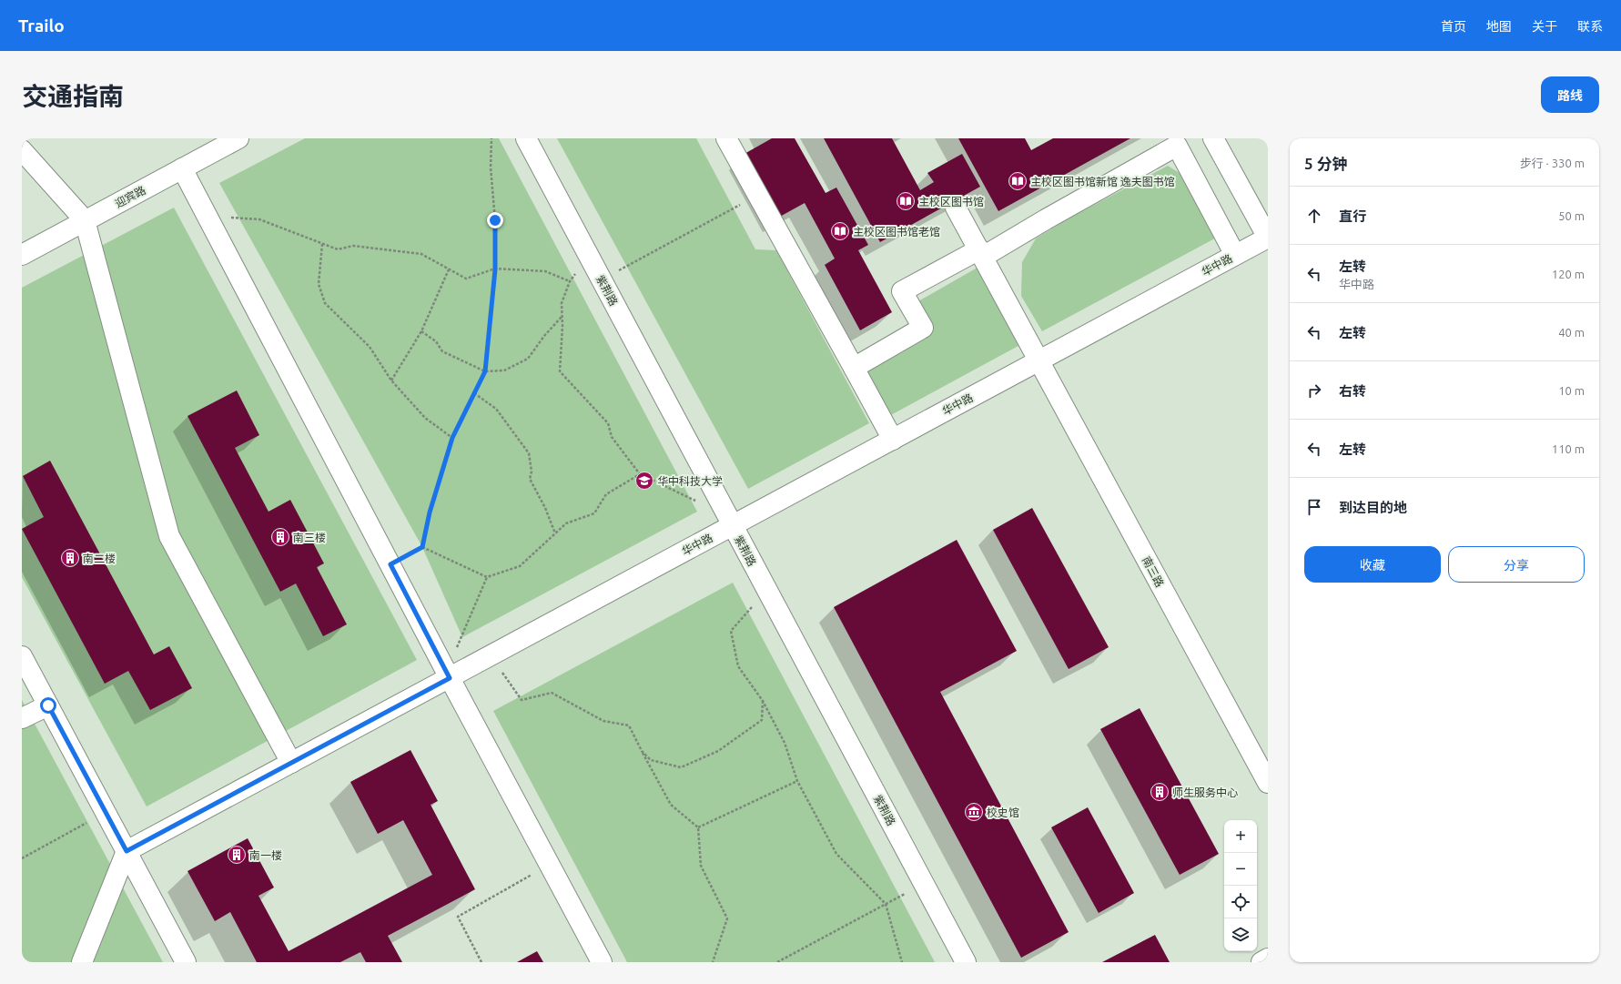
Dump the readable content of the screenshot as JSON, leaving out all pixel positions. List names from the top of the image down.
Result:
{
  "streets": {
    "street": [
      "迎宾路",
      "华中路",
      "紫荆路",
      "南三路"
    ]
  },
  "crossings": [
    ["华中路", "紫荆路"],
    ["华中路", "南三路"]
  ],
  "places": {
    "library": ["主校区图书馆新馆 逸夫图书馆", "主校区图书馆", "主校区图书馆老馆"],
    "school or university": ["华中科技大学"],
    "building": [
      "南三楼",
      "南二楼",
      "师生服务中心",
      "南一楼"
    ],
    "museum": ["校史馆"]
  },
  "page": {
    "header": "Trailo",
    "nav": [
      "首页",
      "地图",
      "关于",
      "联系"
    ],
    "title": "交通指南",
    "buttons": [
      "路线",
      ["收藏", "分享"]
    ],
    "heading": ["5 分钟", "步行 · 330 m"],
    "list": [
      ["直行", "50 m"],
      ["左转", "华中路", "120 m"],
      ["左转", "40 m"],
      ["右转", "10 m"],
      ["左转", "110 m"],
      "到达目的地"
    ],
    "map_buttons": ["+", "−"]
  }
}
